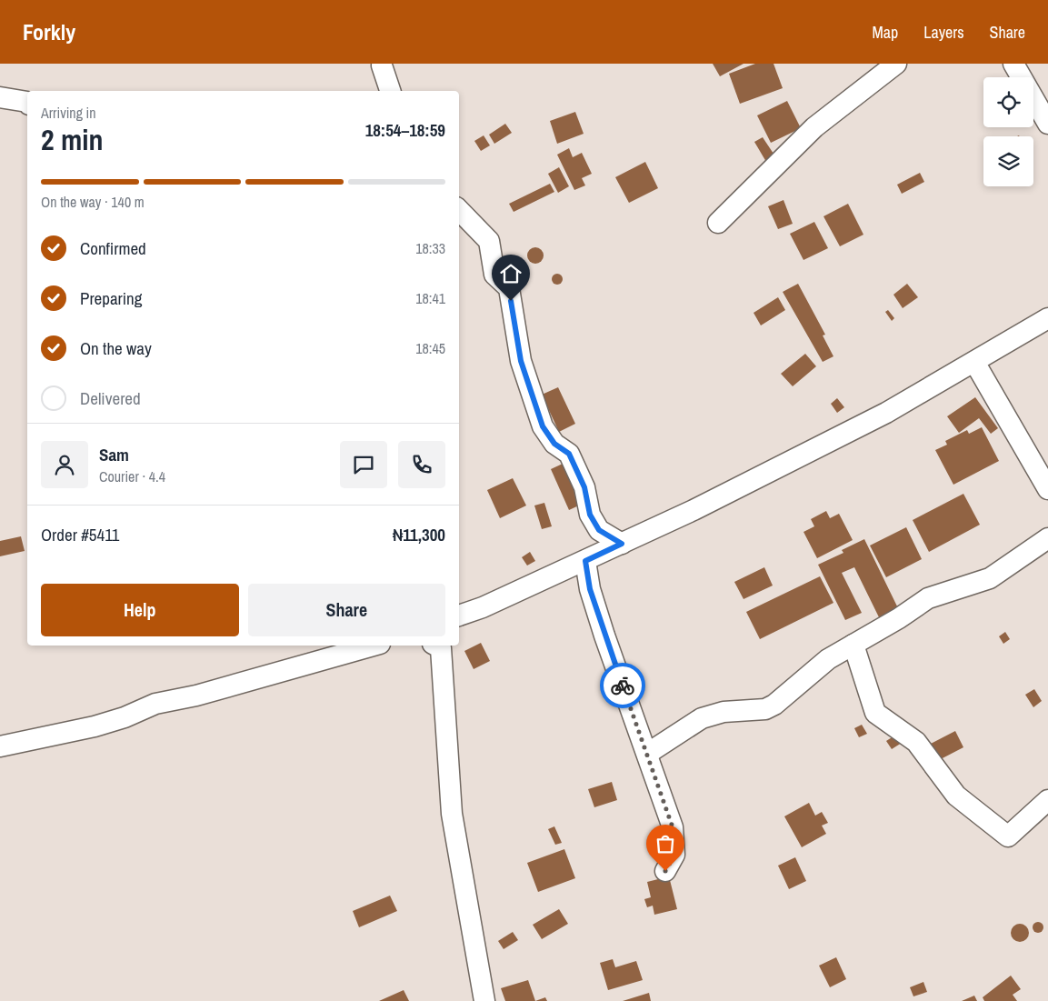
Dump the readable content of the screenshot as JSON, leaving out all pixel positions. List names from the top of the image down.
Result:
{
  "page": {
    "header": "Forkly",
    "nav": ["Map", "Layers", "Share"],
    "heading": ["2 min", "Arriving in", "18:54–18:59"],
    "panel": [
      "Sam",
      "Courier · 4.4",
      "Order #5411",
      "₦11,300"
    ],
    "bar": "On the way · 140 m",
    "list": [
      ["Confirmed", "18:33"],
      ["Preparing", "18:41"],
      ["On the way", "18:45"],
      "Delivered"
    ],
    "buttons": ["Help", "Share"]
  }
}
